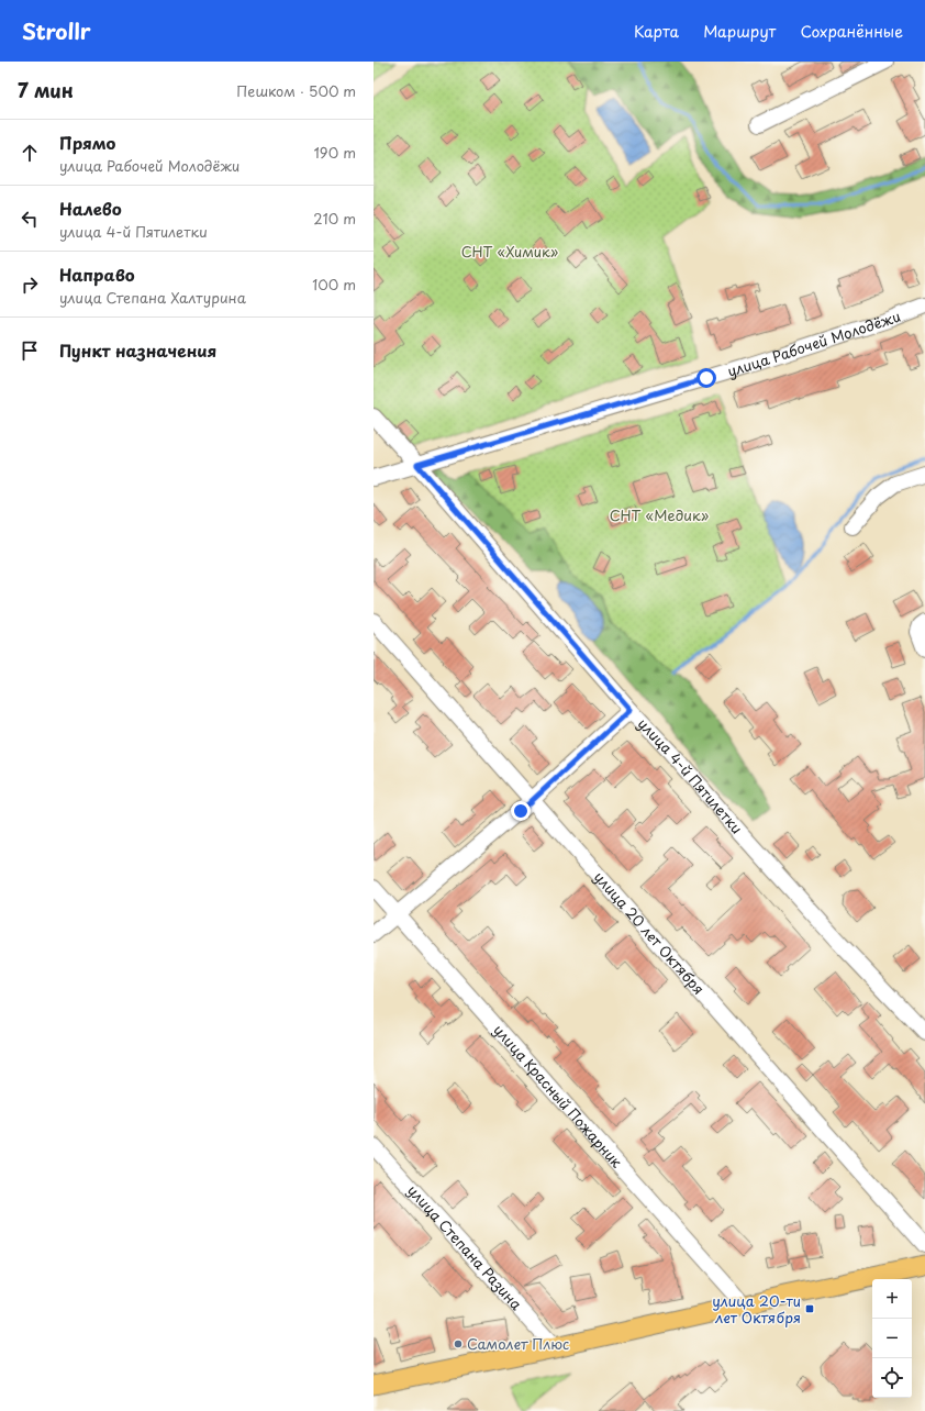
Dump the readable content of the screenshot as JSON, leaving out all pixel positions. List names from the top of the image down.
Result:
{
  "streets": {
    "street": [
      "улица Рабочей Молодёжи",
      "улица 4-й Пятилетки",
      "улица 20 лет Октября",
      "улица Красный Пожарник",
      "улица Степана Разина"
    ]
  },
  "crossings": [
    ["улица Рабочей Молодёжи", "улица 4-й Пятилетки"]
  ],
  "parks": ["СНТ «Химик»", "СНТ «Медик»"],
  "places": {
    "transit": ["улица 20-ти лет Октября"],
    "other": ["Самолет Плюс"]
  },
  "page": {
    "header": "Strollr",
    "nav": ["Карта", "Маршрут", "Сохранённые"],
    "heading": ["7 мин", "Пешком · 500 m"],
    "list": [
      ["Прямо", "улица Рабочей Молодёжи", "190 m"],
      ["Налево", "улица 4-й Пятилетки", "210 m"],
      ["Направо", "улица Степана Халтурина", "100 m"],
      "Пункт назначения"
    ],
    "map_buttons": ["+", "−"]
  }
}
